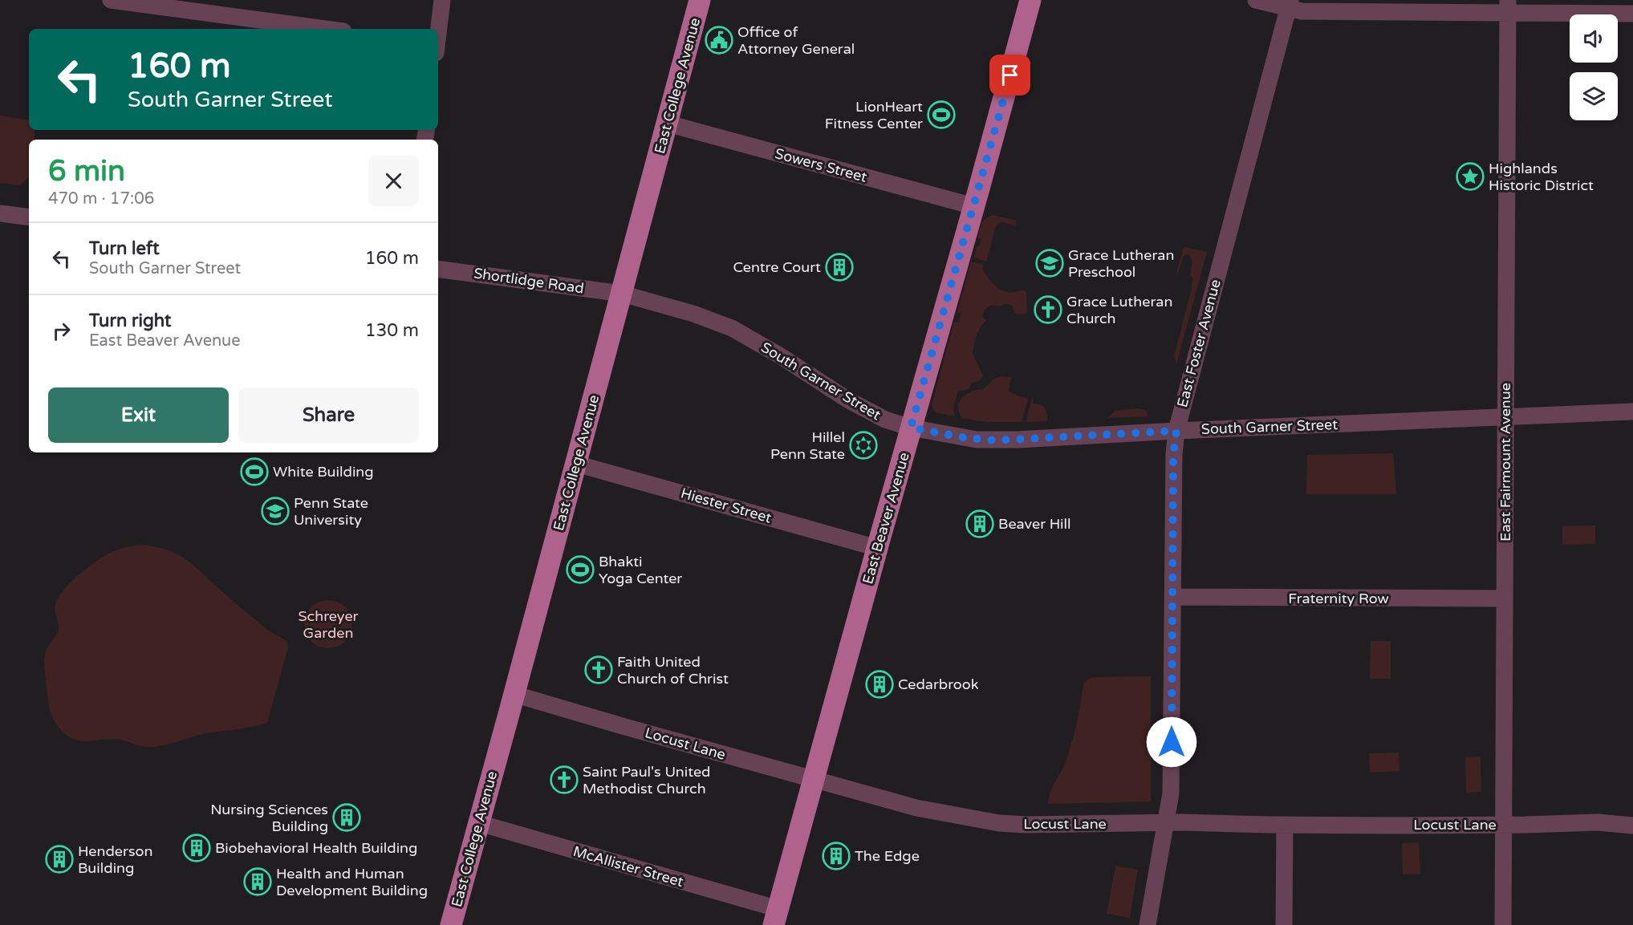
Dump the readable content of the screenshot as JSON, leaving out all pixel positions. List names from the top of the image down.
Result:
{
  "streets": {
    "main road": ["East College Avenue", "East Beaver Avenue"],
    "street": [
      "Sowers Street",
      "Shortlidge Road",
      "East Foster Avenue",
      "South Garner Street",
      "East Fairmount Avenue",
      "Hiester Street",
      "Fraternity Row",
      "Locust Lane",
      "McAllister Street"
    ]
  },
  "crossings": [
    ["East College Avenue", "Sowers Street"],
    ["East College Avenue", "Shortlidge Road"],
    ["East College Avenue", "South Garner Street"],
    ["East College Avenue", "Hiester Street"],
    ["East College Avenue", "Locust Lane"],
    ["East College Avenue", "McAllister Street"],
    ["Sowers Street", "East Beaver Avenue"],
    ["Shortlidge Road", "South Garner Street"],
    ["East Foster Avenue", "South Garner Street"],
    ["East Foster Avenue", "Fraternity Row"],
    ["East Foster Avenue", "Locust Lane"],
    ["South Garner Street", "East Fairmount Avenue"],
    ["South Garner Street", "East Beaver Avenue"],
    ["East Fairmount Avenue", "Fraternity Row"],
    ["East Fairmount Avenue", "Locust Lane"],
    ["Hiester Street", "East Beaver Avenue"],
    ["East Beaver Avenue", "Locust Lane"],
    ["East Beaver Avenue", "McAllister Street"]
  ],
  "parks": ["Schreyer Garden"],
  "places": {
    "public building": ["Office of Attorney General"],
    "sports": ["LionHeart Fitness Center", "White Building", "Bhakti Yoga Center"],
    "place": ["Highlands Historic District"],
    "school or university": ["Grace Lutheran Preschool", "Penn State University"],
    "building": [
      "Centre Court",
      "Beaver Hill",
      "Cedarbrook",
      "Nursing Sciences Building",
      "Biobehavioral Health Building",
      "The Edge",
      "Henderson Building",
      "Health and Human Development Building"
    ],
    "church": ["Grace Lutheran Church", "Faith United Church of Christ", "Saint Paul's United Methodist Church"],
    "synagogue": ["Hillel Penn State"]
  },
  "page": {
    "turn": ["160 m", "South Garner Street"],
    "heading": ["6 min", "470 m · 17:06"],
    "list": [
      {
        "name": "Turn left",
        "note": "South Garner Street",
        "value": "160 m"
      },
      {
        "name": "Turn right",
        "note": "East Beaver Avenue",
        "value": "130 m"
      }
    ],
    "buttons": ["Exit", "Share"]
  }
}
